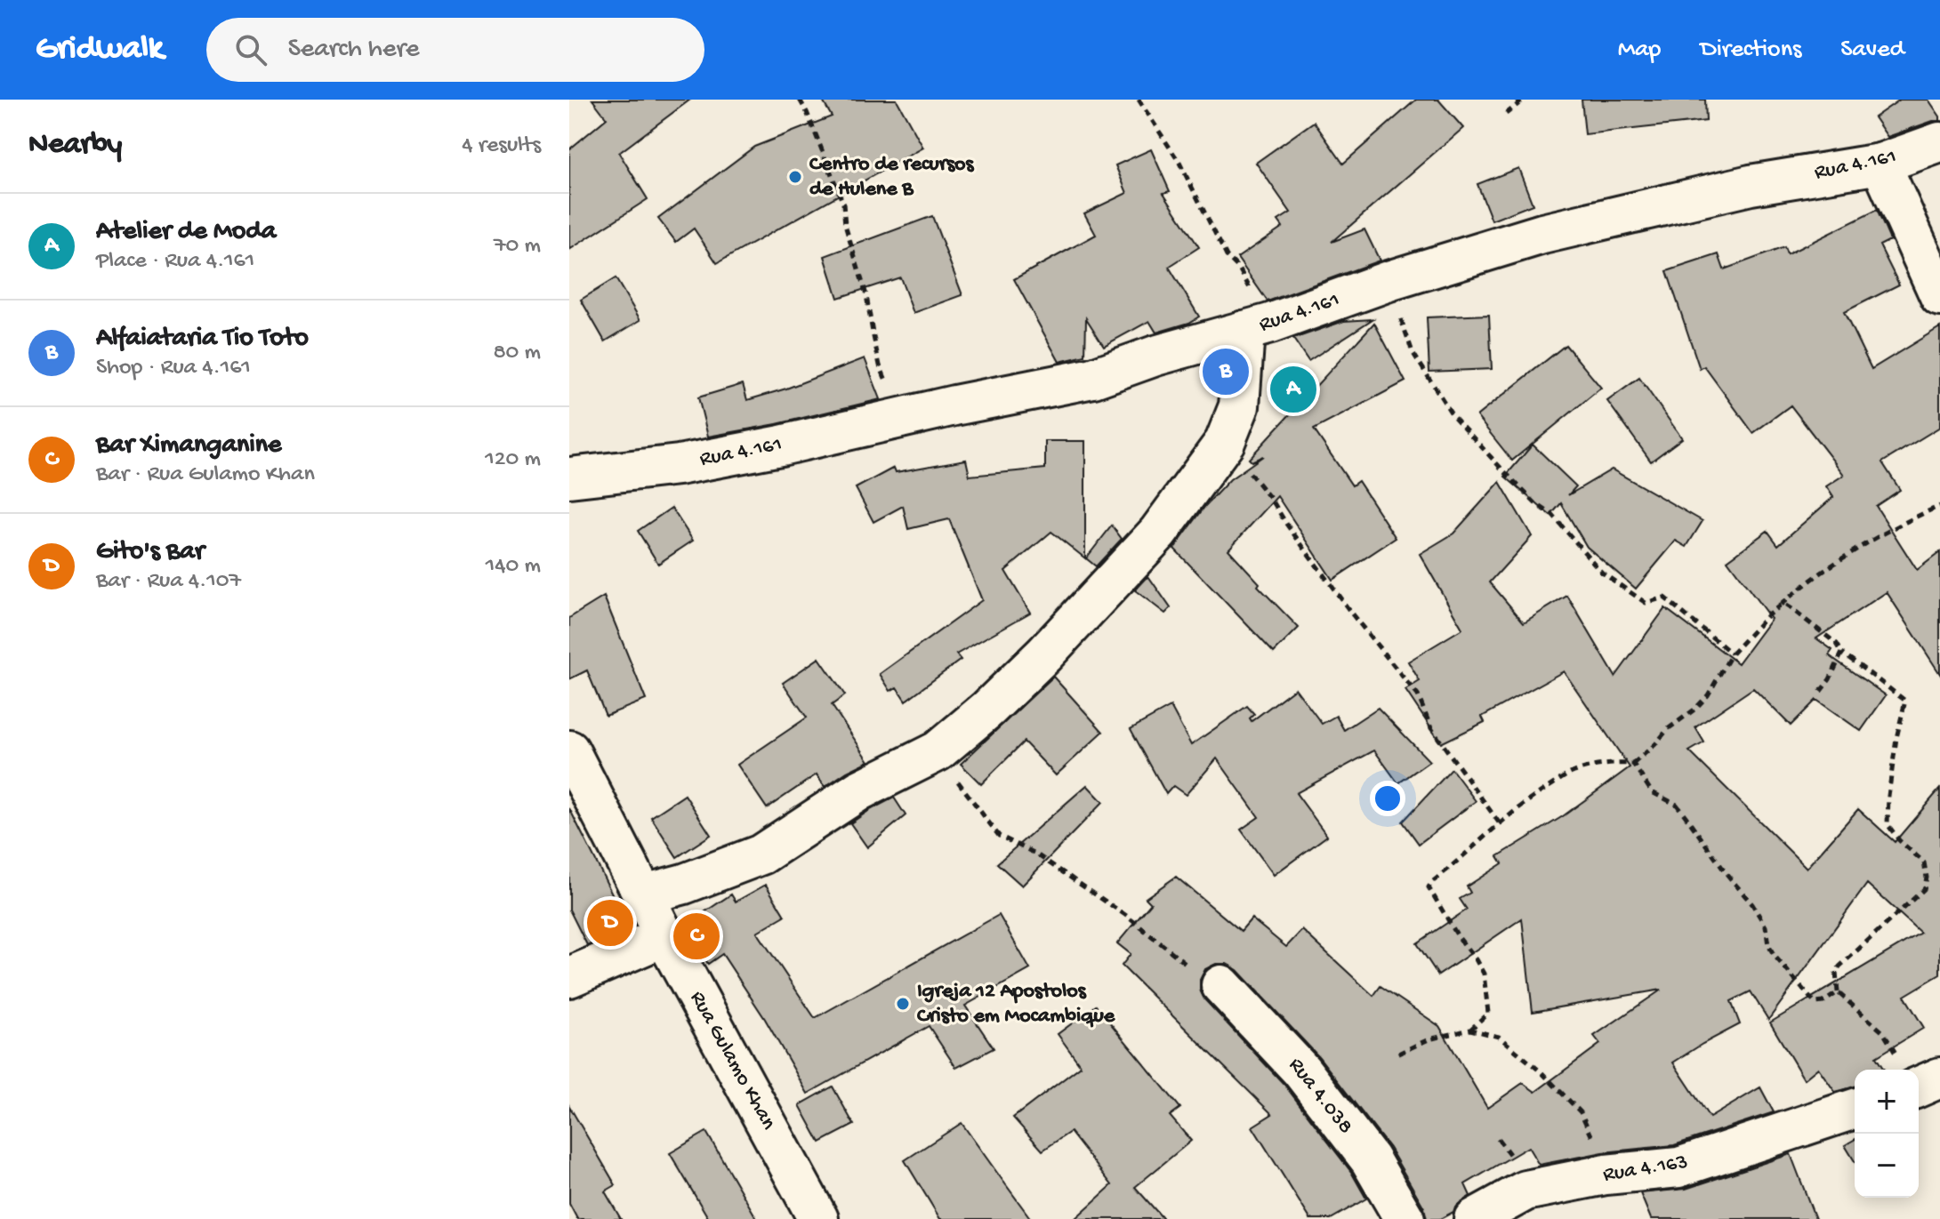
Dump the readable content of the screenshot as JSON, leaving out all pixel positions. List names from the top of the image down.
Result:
{
  "streets": {
    "street": [
      "Rua 4.161",
      "Rua Gulamo Khan",
      "Rua 4.038",
      "Rua 4.163"
    ]
  },
  "places": ["Centro de recursos de Hulene B", "Igreja 12 Apostolos Cristo em Mocambique"],
  "page": {
    "header": "Gridwalk",
    "search": "Search here",
    "nav": ["Map", "Directions", "Saved"],
    "heading": ["Nearby", "4 results"],
    "list": [
      {
        "mark": "A",
        "name": "Atelier de Moda",
        "note": "Place · Rua 4.161",
        "value": "70 m"
      },
      {
        "mark": "B",
        "name": "Alfaiataria Tio Toto",
        "note": "Shop · Rua 4.161",
        "value": "80 m"
      },
      {
        "mark": "C",
        "name": "Bar Ximanganine",
        "note": "Bar · Rua Gulamo Khan",
        "value": "120 m"
      },
      {
        "mark": "D",
        "name": "Gito's Bar",
        "note": "Bar · Rua 4.107",
        "value": "140 m"
      }
    ],
    "pins": [
      "B",
      "A",
      "D",
      "C"
    ],
    "map_buttons": ["+", "−"]
  }
}
